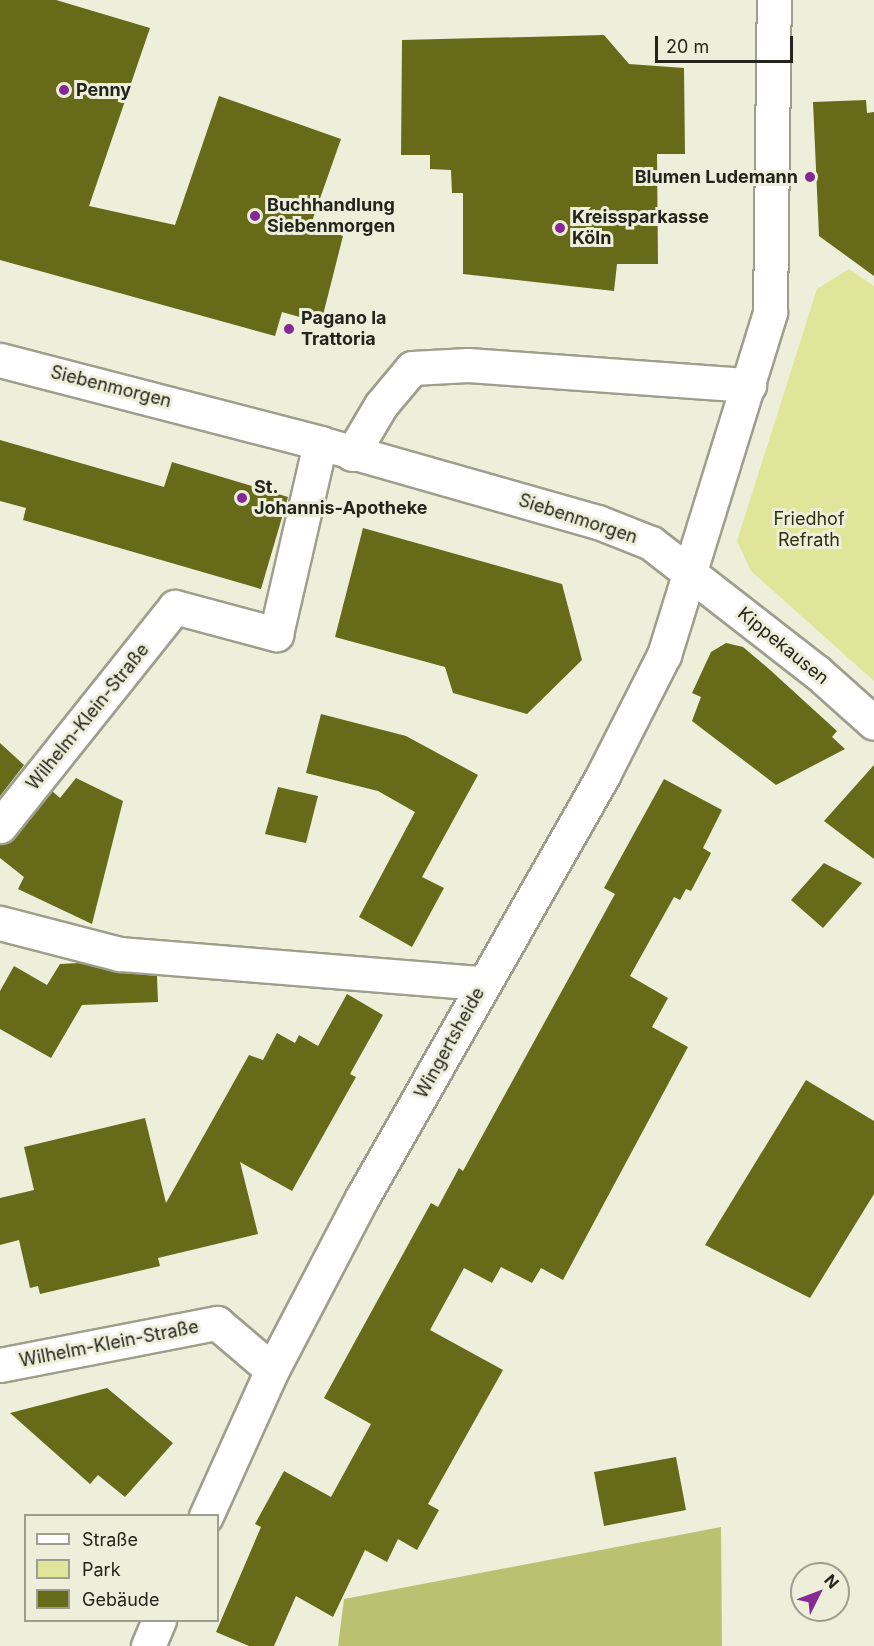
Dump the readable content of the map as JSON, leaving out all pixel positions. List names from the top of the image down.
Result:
{
  "streets": {
    "street": [
      "Siebenmorgen",
      "Kippekausen",
      "Wilhelm-Klein-Straße",
      "Wingertsheide"
    ]
  },
  "crossings": [
    ["Siebenmorgen", "Kippekausen"],
    ["Siebenmorgen", "Wilhelm-Klein-Straße"],
    ["Siebenmorgen", "Wingertsheide"],
    ["Kippekausen", "Wingertsheide"],
    ["Wilhelm-Klein-Straße", "Wingertsheide"]
  ],
  "parks": ["Friedhof Refrath"],
  "places": [
    "Penny",
    "Blumen Ludemann",
    "Buchhandlung Siebenmorgen",
    "Kreissparkasse Köln",
    "Pagano la Trattoria",
    "St. Johannis-Apotheke"
  ],
  "legend": ["Straße", "Park", "Gebäude"],
  "scale_bar": "20 m",
  "north": "top right"
}
